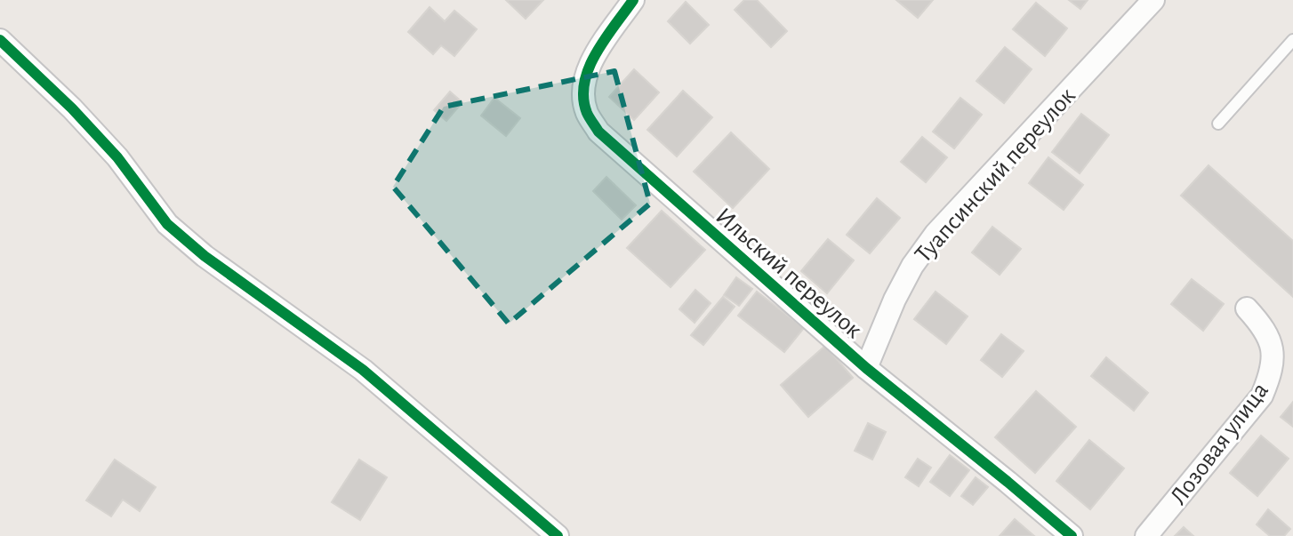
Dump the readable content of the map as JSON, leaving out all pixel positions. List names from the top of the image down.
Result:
{
  "streets": {
    "street": ["Туапсинский переулок", "Ильский переулок", "Лозовая улица"]
  },
  "crossings": [
    ["Туапсинский переулок", "Ильский переулок"]
  ]
}
